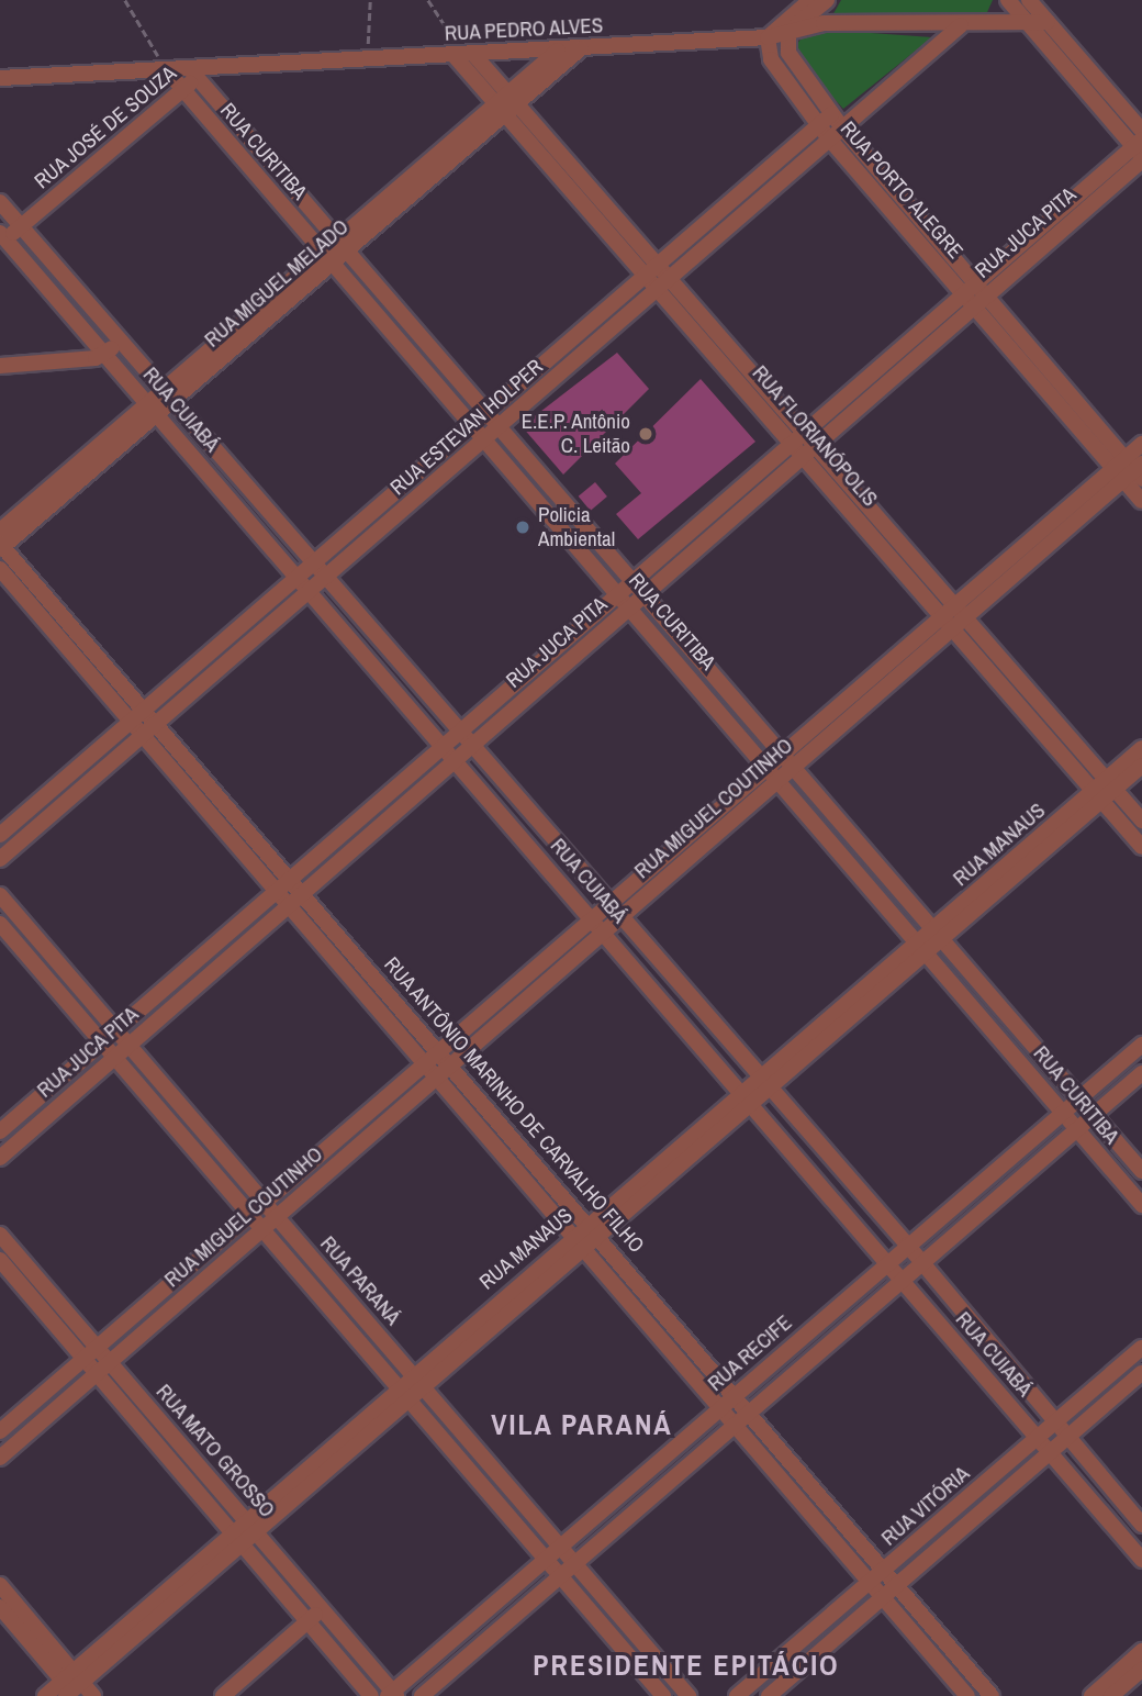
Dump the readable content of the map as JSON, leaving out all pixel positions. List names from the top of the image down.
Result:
{
  "streets": {
    "street": [
      "RUA PEDRO ALVES",
      "RUA JOSÉ DE SOUZA",
      "RUA CURITIBA",
      "RUA PORTO ALEGRE",
      "RUA JUCA PITA",
      "RUA MIGUEL MELADO",
      "RUA CUIABÁ",
      "RUA ESTEVAN HOLPER",
      "RUA FLORIANÓPOLIS",
      "RUA MIGUEL COUTINHO",
      "RUA MANAUS",
      "RUA ANTÔNIO MARINHO DE CARVALHO FILHO",
      "RUA PARANÁ",
      "RUA RECIFE",
      "RUA MATO GROSSO",
      "RUA VITÓRIA"
    ]
  },
  "crossings": [
    ["RUA PEDRO ALVES", "RUA JOSÉ DE SOUZA"],
    ["RUA PEDRO ALVES", "RUA CURITIBA"],
    ["RUA PEDRO ALVES", "RUA PORTO ALEGRE"],
    ["RUA PEDRO ALVES", "RUA MIGUEL MELADO"],
    ["RUA PEDRO ALVES", "RUA ESTEVAN HOLPER"],
    ["RUA PEDRO ALVES", "RUA FLORIANÓPOLIS"],
    ["RUA JOSÉ DE SOUZA", "RUA CURITIBA"],
    ["RUA JOSÉ DE SOUZA", "RUA CUIABÁ"],
    ["RUA CURITIBA", "RUA JUCA PITA"],
    ["RUA CURITIBA", "RUA MIGUEL MELADO"],
    ["RUA CURITIBA", "RUA ESTEVAN HOLPER"],
    ["RUA CURITIBA", "RUA MIGUEL COUTINHO"],
    ["RUA CURITIBA", "RUA MANAUS"],
    ["RUA CURITIBA", "RUA RECIFE"],
    ["RUA PORTO ALEGRE", "RUA JUCA PITA"],
    ["RUA PORTO ALEGRE", "RUA ESTEVAN HOLPER"],
    ["RUA PORTO ALEGRE", "RUA MIGUEL COUTINHO"],
    ["RUA JUCA PITA", "RUA CUIABÁ"],
    ["RUA JUCA PITA", "RUA FLORIANÓPOLIS"],
    ["RUA JUCA PITA", "RUA ANTÔNIO MARINHO DE CARVALHO FILHO"],
    ["RUA JUCA PITA", "RUA PARANÁ"],
    ["RUA MIGUEL MELADO", "RUA CUIABÁ"],
    ["RUA MIGUEL MELADO", "RUA FLORIANÓPOLIS"],
    ["RUA MIGUEL MELADO", "RUA ANTÔNIO MARINHO DE CARVALHO FILHO"],
    ["RUA CUIABÁ", "RUA ESTEVAN HOLPER"],
    ["RUA CUIABÁ", "RUA MIGUEL COUTINHO"],
    ["RUA CUIABÁ", "RUA MANAUS"],
    ["RUA CUIABÁ", "RUA RECIFE"],
    ["RUA CUIABÁ", "RUA VITÓRIA"],
    ["RUA ESTEVAN HOLPER", "RUA FLORIANÓPOLIS"],
    ["RUA ESTEVAN HOLPER", "RUA ANTÔNIO MARINHO DE CARVALHO FILHO"],
    ["RUA FLORIANÓPOLIS", "RUA MIGUEL COUTINHO"],
    ["RUA FLORIANÓPOLIS", "RUA MANAUS"],
    ["RUA MIGUEL COUTINHO", "RUA ANTÔNIO MARINHO DE CARVALHO FILHO"],
    ["RUA MIGUEL COUTINHO", "RUA PARANÁ"],
    ["RUA MIGUEL COUTINHO", "RUA MATO GROSSO"],
    ["RUA MANAUS", "RUA ANTÔNIO MARINHO DE CARVALHO FILHO"],
    ["RUA MANAUS", "RUA PARANÁ"],
    ["RUA MANAUS", "RUA MATO GROSSO"],
    ["RUA ANTÔNIO MARINHO DE CARVALHO FILHO", "RUA RECIFE"],
    ["RUA ANTÔNIO MARINHO DE CARVALHO FILHO", "RUA VITÓRIA"],
    ["RUA PARANÁ", "RUA RECIFE"],
    ["RUA RECIFE", "RUA MATO GROSSO"]
  ],
  "districts": ["VILA PARANÁ", "PRESIDENTE EPITÁCIO"],
  "places": ["E.E.P. Antônio C. Leitão", "Policia Ambiental"]
}
